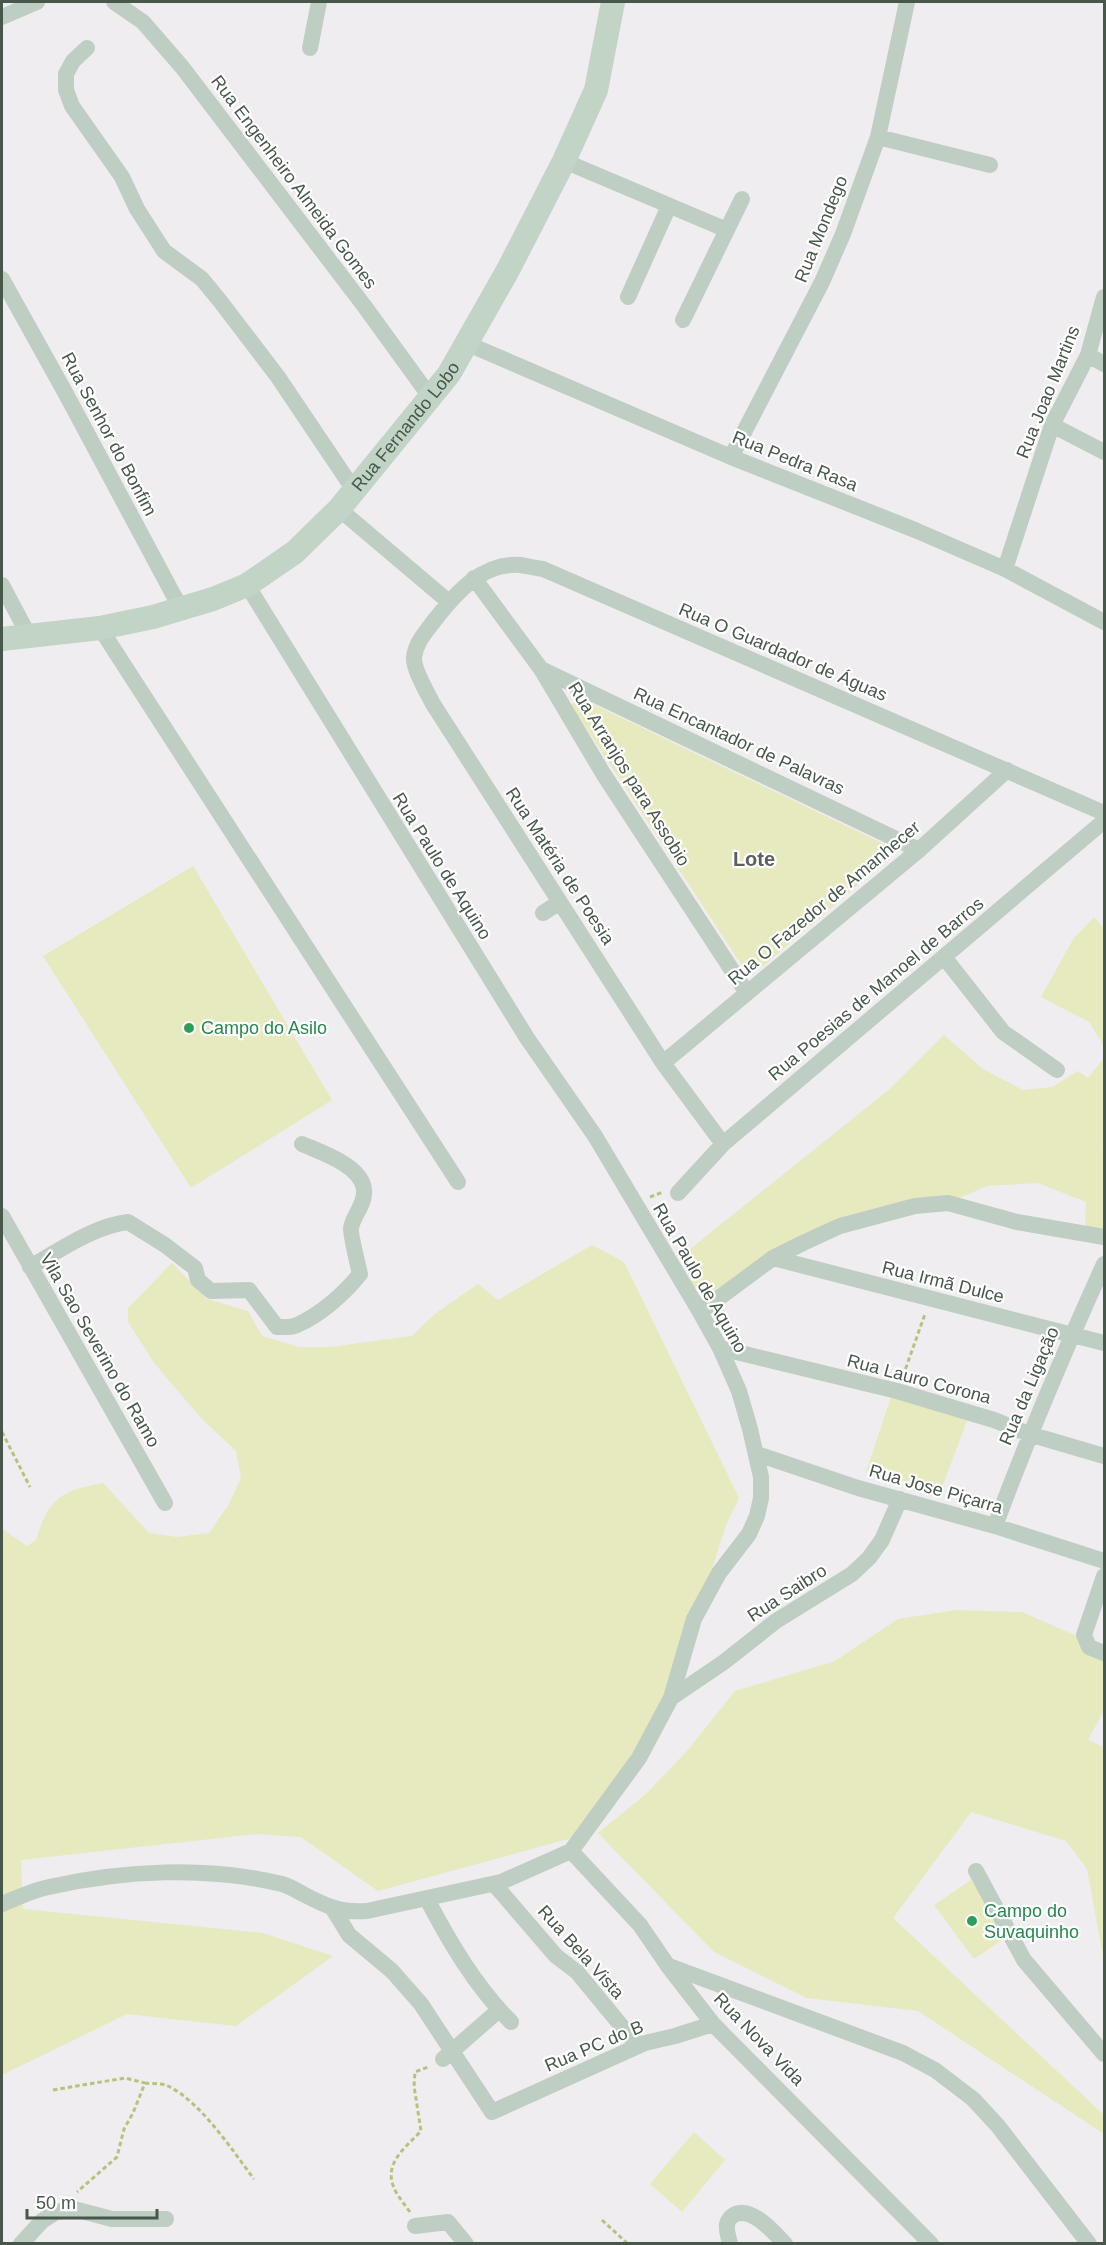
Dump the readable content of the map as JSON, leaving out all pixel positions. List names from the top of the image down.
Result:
{
  "streets": {
    "main road": ["Rua Fernando Lobo"],
    "street": [
      "Rua Engenheiro Almeida Gomes",
      "Rua Mondego",
      "Rua Joao Martins",
      "Rua Senhor do Bonfim",
      "Rua Pedra Rasa",
      "Rua O Guardador de Águas",
      "Rua Encantador de Palavras",
      "Rua Arranjos para Assobio",
      "Rua Paulo de Aquino",
      "Rua Matéria de Poesia",
      "Rua O Fazedor de Amanhecer",
      "Rua Poesias de Manoel de Barros",
      "Rua Irmã Dulce",
      "Vila Sao Severino do Ramo",
      "Rua Lauro Corona",
      "Rua da Ligação",
      "Rua Jose Piçarra",
      "Rua Saibro",
      "Rua Bela Vista",
      "Rua Nova Vida",
      "Rua PC do B"
    ]
  },
  "crossings": [
    ["Rua Engenheiro Almeida Gomes", "Rua Fernando Lobo"],
    ["Rua Mondego", "Rua Pedra Rasa"],
    ["Rua Joao Martins", "Rua Pedra Rasa"],
    ["Rua Fernando Lobo", "Rua Senhor do Bonfim"],
    ["Rua Fernando Lobo", "Rua Pedra Rasa"],
    ["Rua Fernando Lobo", "Rua Paulo de Aquino"],
    ["Rua O Guardador de Águas", "Rua Arranjos para Assobio"],
    ["Rua O Guardador de Águas", "Rua Matéria de Poesia"],
    ["Rua O Guardador de Águas", "Rua O Fazedor de Amanhecer"],
    ["Rua Encantador de Palavras", "Rua Arranjos para Assobio"],
    ["Rua Encantador de Palavras", "Rua O Fazedor de Amanhecer"],
    ["Rua Arranjos para Assobio", "Rua O Fazedor de Amanhecer"],
    ["Rua Paulo de Aquino", "Rua Lauro Corona"],
    ["Rua Paulo de Aquino", "Rua Jose Piçarra"],
    ["Rua Paulo de Aquino", "Rua Saibro"],
    ["Rua Paulo de Aquino", "Rua Bela Vista"],
    ["Rua Paulo de Aquino", "Rua Nova Vida"],
    ["Rua Matéria de Poesia", "Rua O Fazedor de Amanhecer"],
    ["Rua Matéria de Poesia", "Rua Poesias de Manoel de Barros"],
    ["Rua Irmã Dulce", "Rua da Ligação"],
    ["Rua Lauro Corona", "Rua da Ligação"],
    ["Rua da Ligação", "Rua Jose Piçarra"],
    ["Rua Jose Piçarra", "Rua Saibro"],
    ["Rua Bela Vista", "Rua PC do B"],
    ["Rua Nova Vida", "Rua PC do B"]
  ],
  "districts": ["Lote"],
  "places": ["Campo do Asilo", "Campo do Suvaquinho"],
  "scale_bar": "50 m"
}
